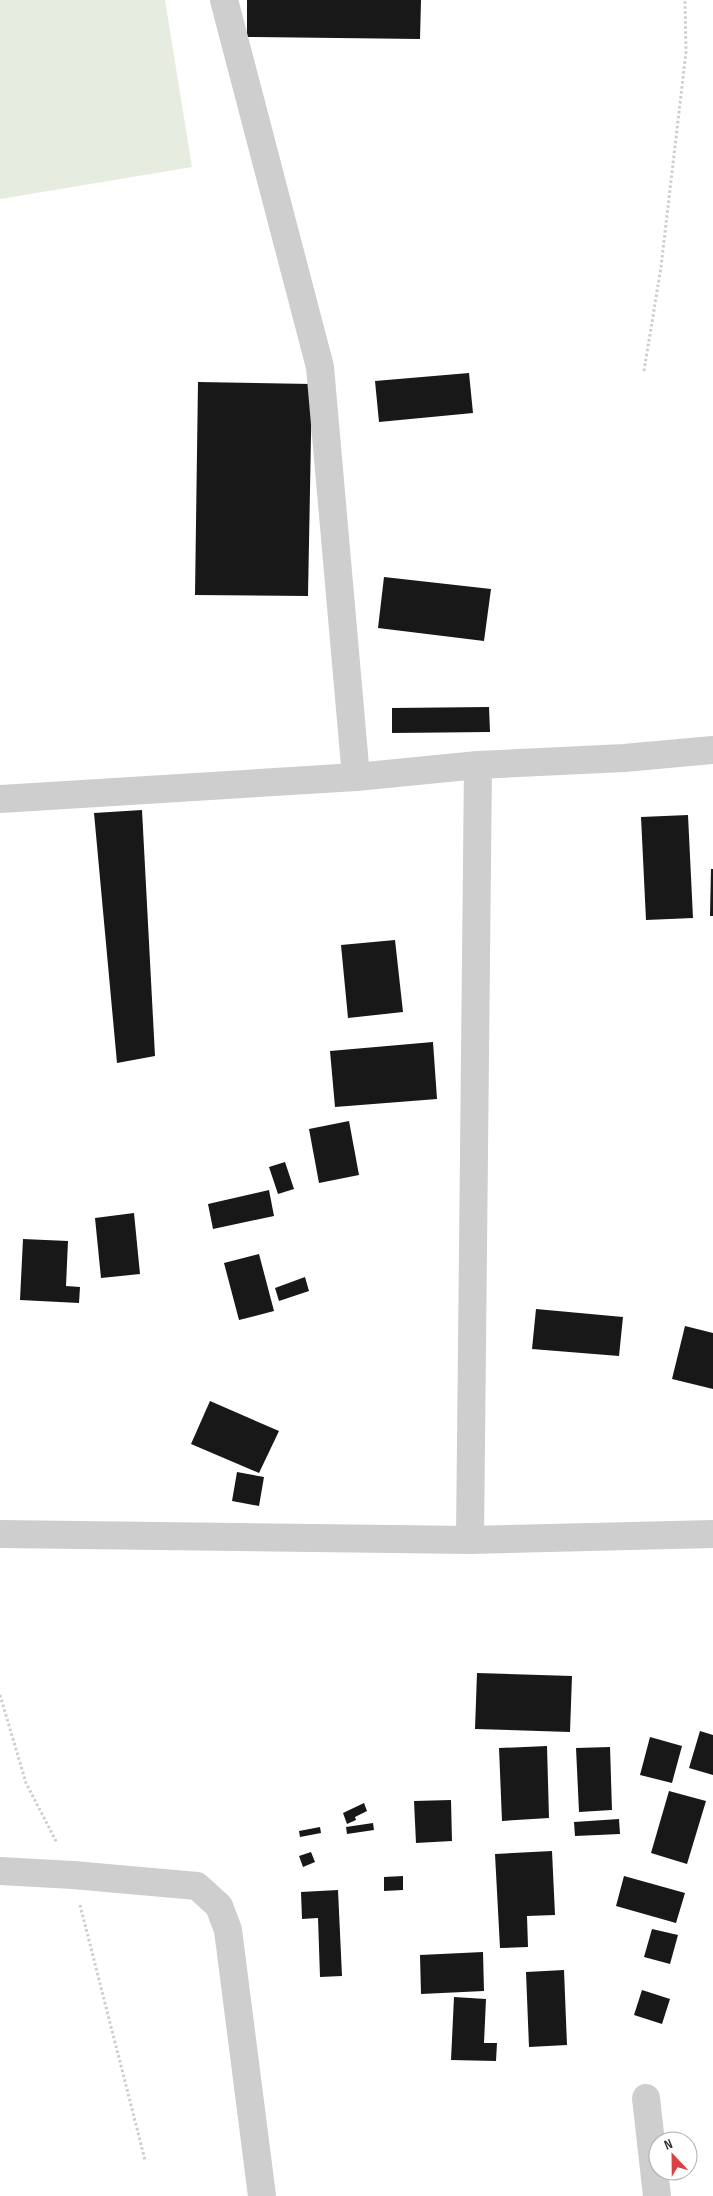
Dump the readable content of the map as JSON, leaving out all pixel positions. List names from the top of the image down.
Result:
{
  "north": "top"
}
